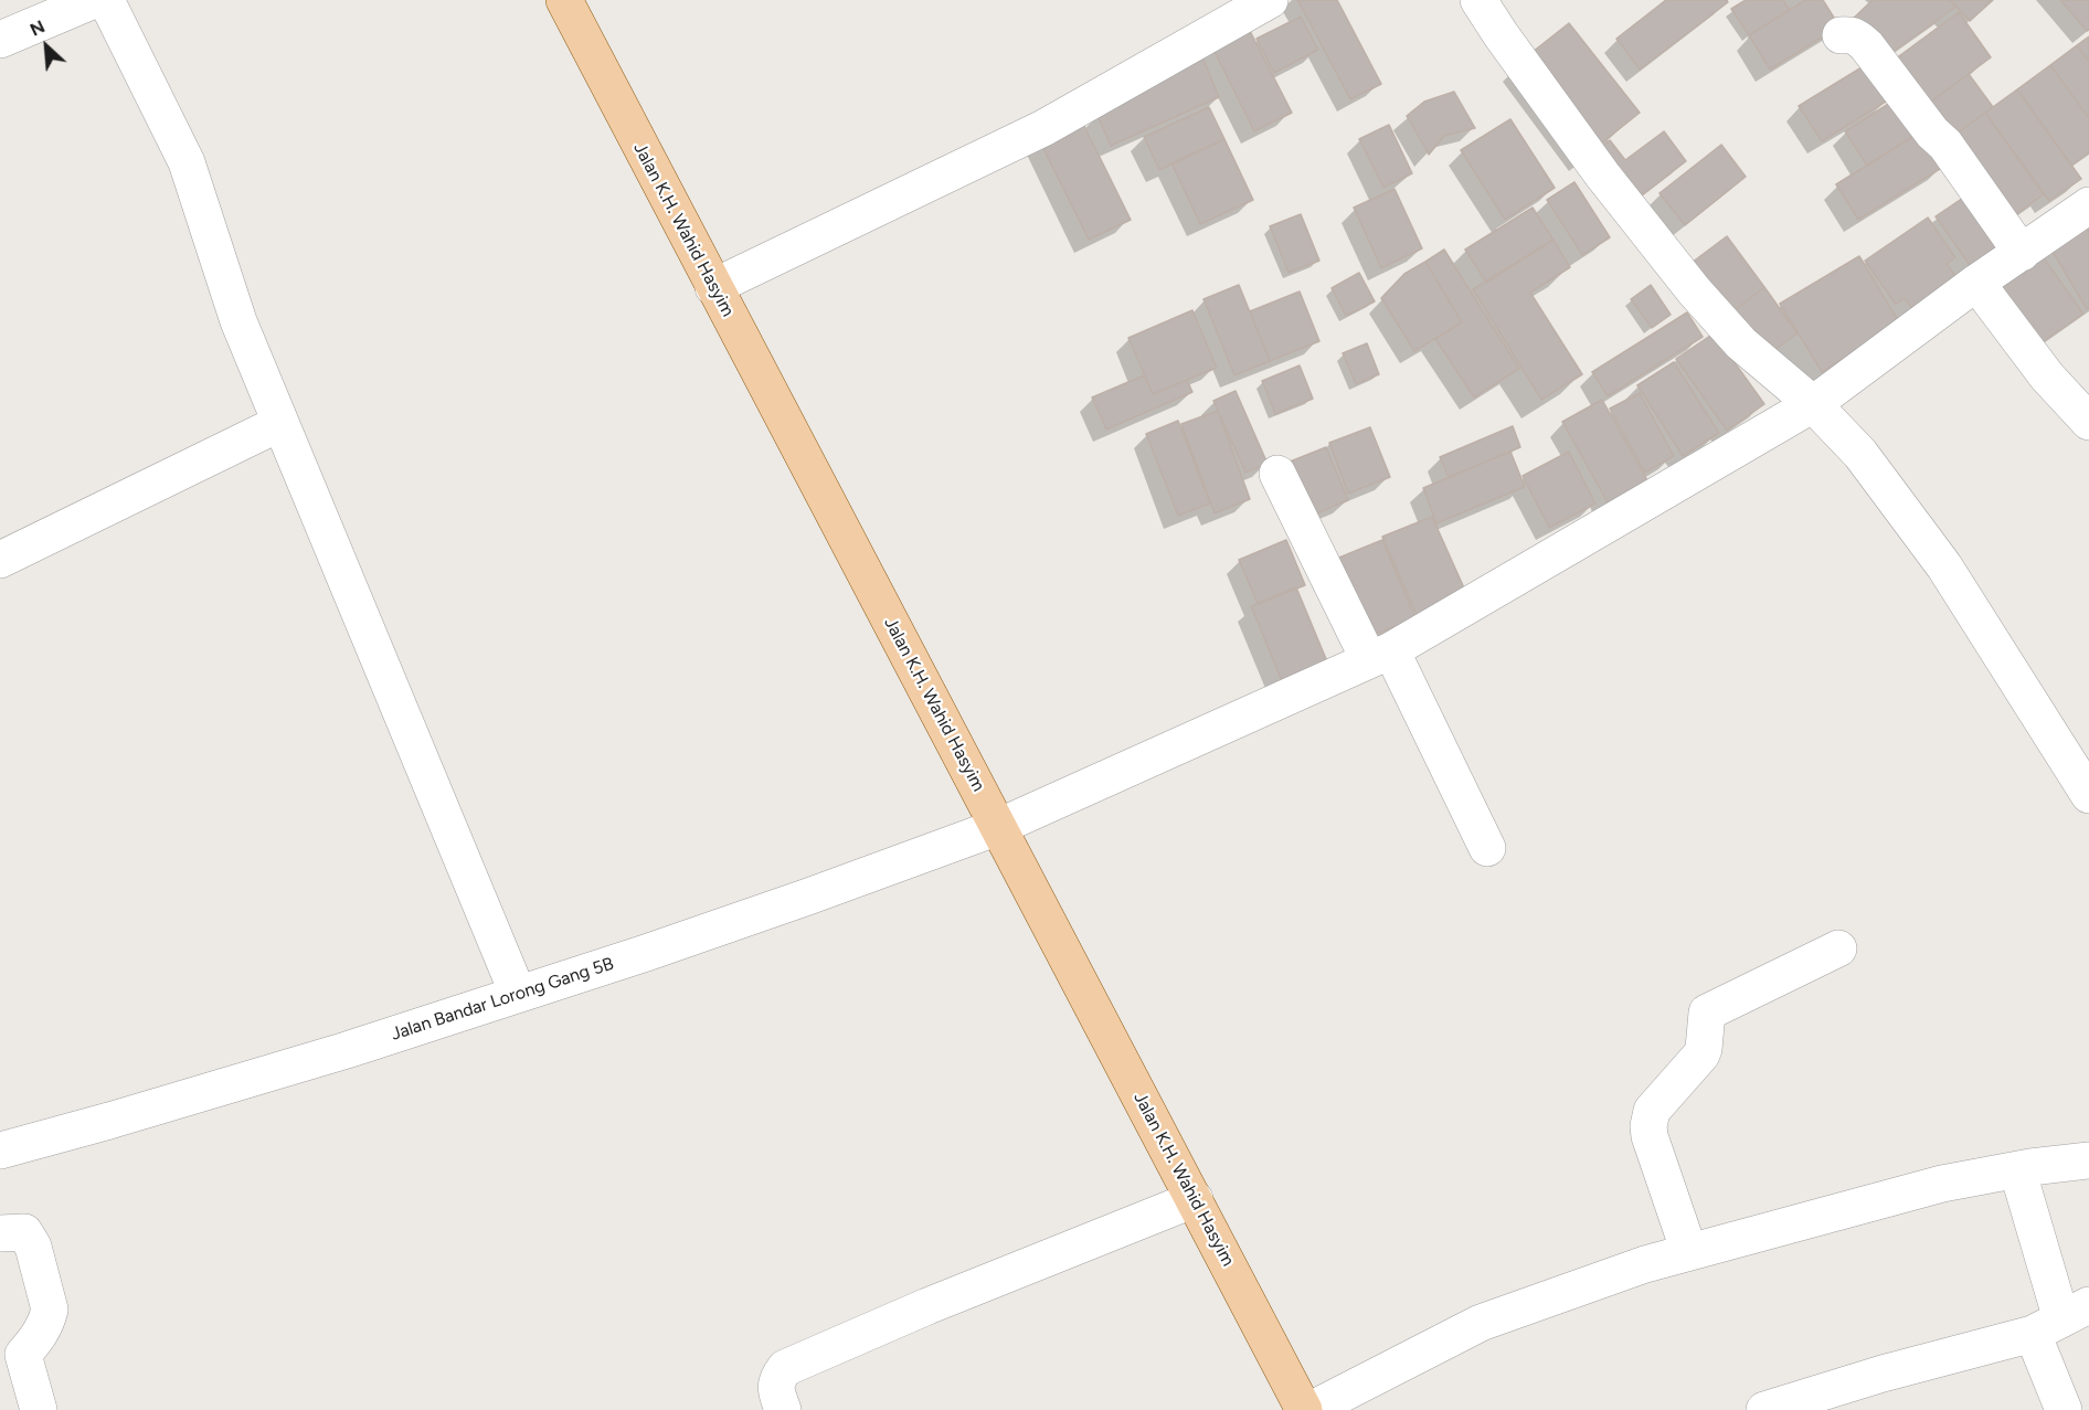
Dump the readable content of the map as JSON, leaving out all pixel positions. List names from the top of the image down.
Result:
{
  "streets": {
    "main road": ["Jalan K.H. Wahid Hasyim"],
    "street": ["Jalan Bandar Lorong Gang 5B"]
  },
  "crossings": [
    ["Jalan K.H. Wahid Hasyim", "Jalan Bandar Lorong Gang 5B"]
  ],
  "north": "top left"
}
